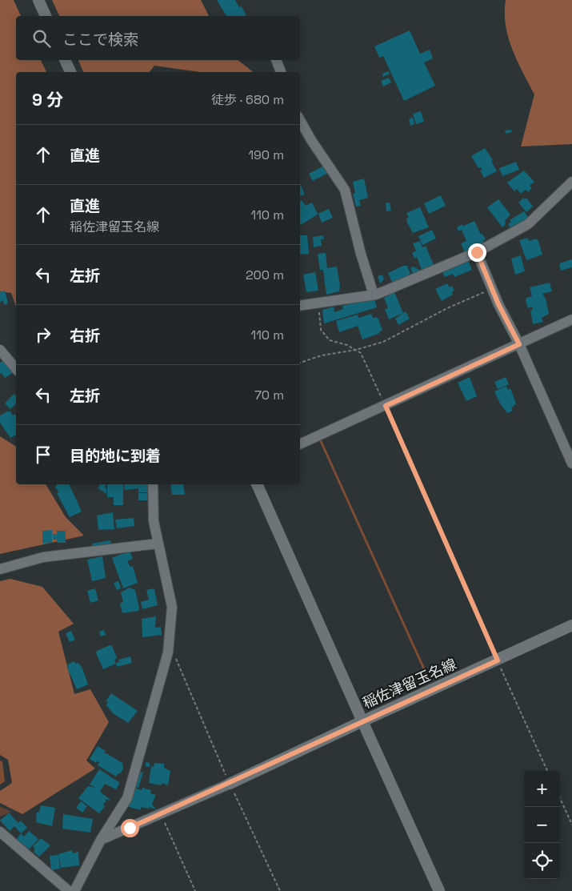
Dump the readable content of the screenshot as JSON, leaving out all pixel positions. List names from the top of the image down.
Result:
{
  "streets": {
    "street": ["稲佐津留玉名線"]
  },
  "page": {
    "search": "ここで検索",
    "heading": ["9 分", "徒歩 · 680 m"],
    "list": [
      ["直進", "190 m"],
      ["直進", "稲佐津留玉名線", "110 m"],
      ["左折", "200 m"],
      ["右折", "110 m"],
      ["左折", "70 m"],
      "目的地に到着"
    ],
    "map_buttons": ["+", "−"]
  }
}
